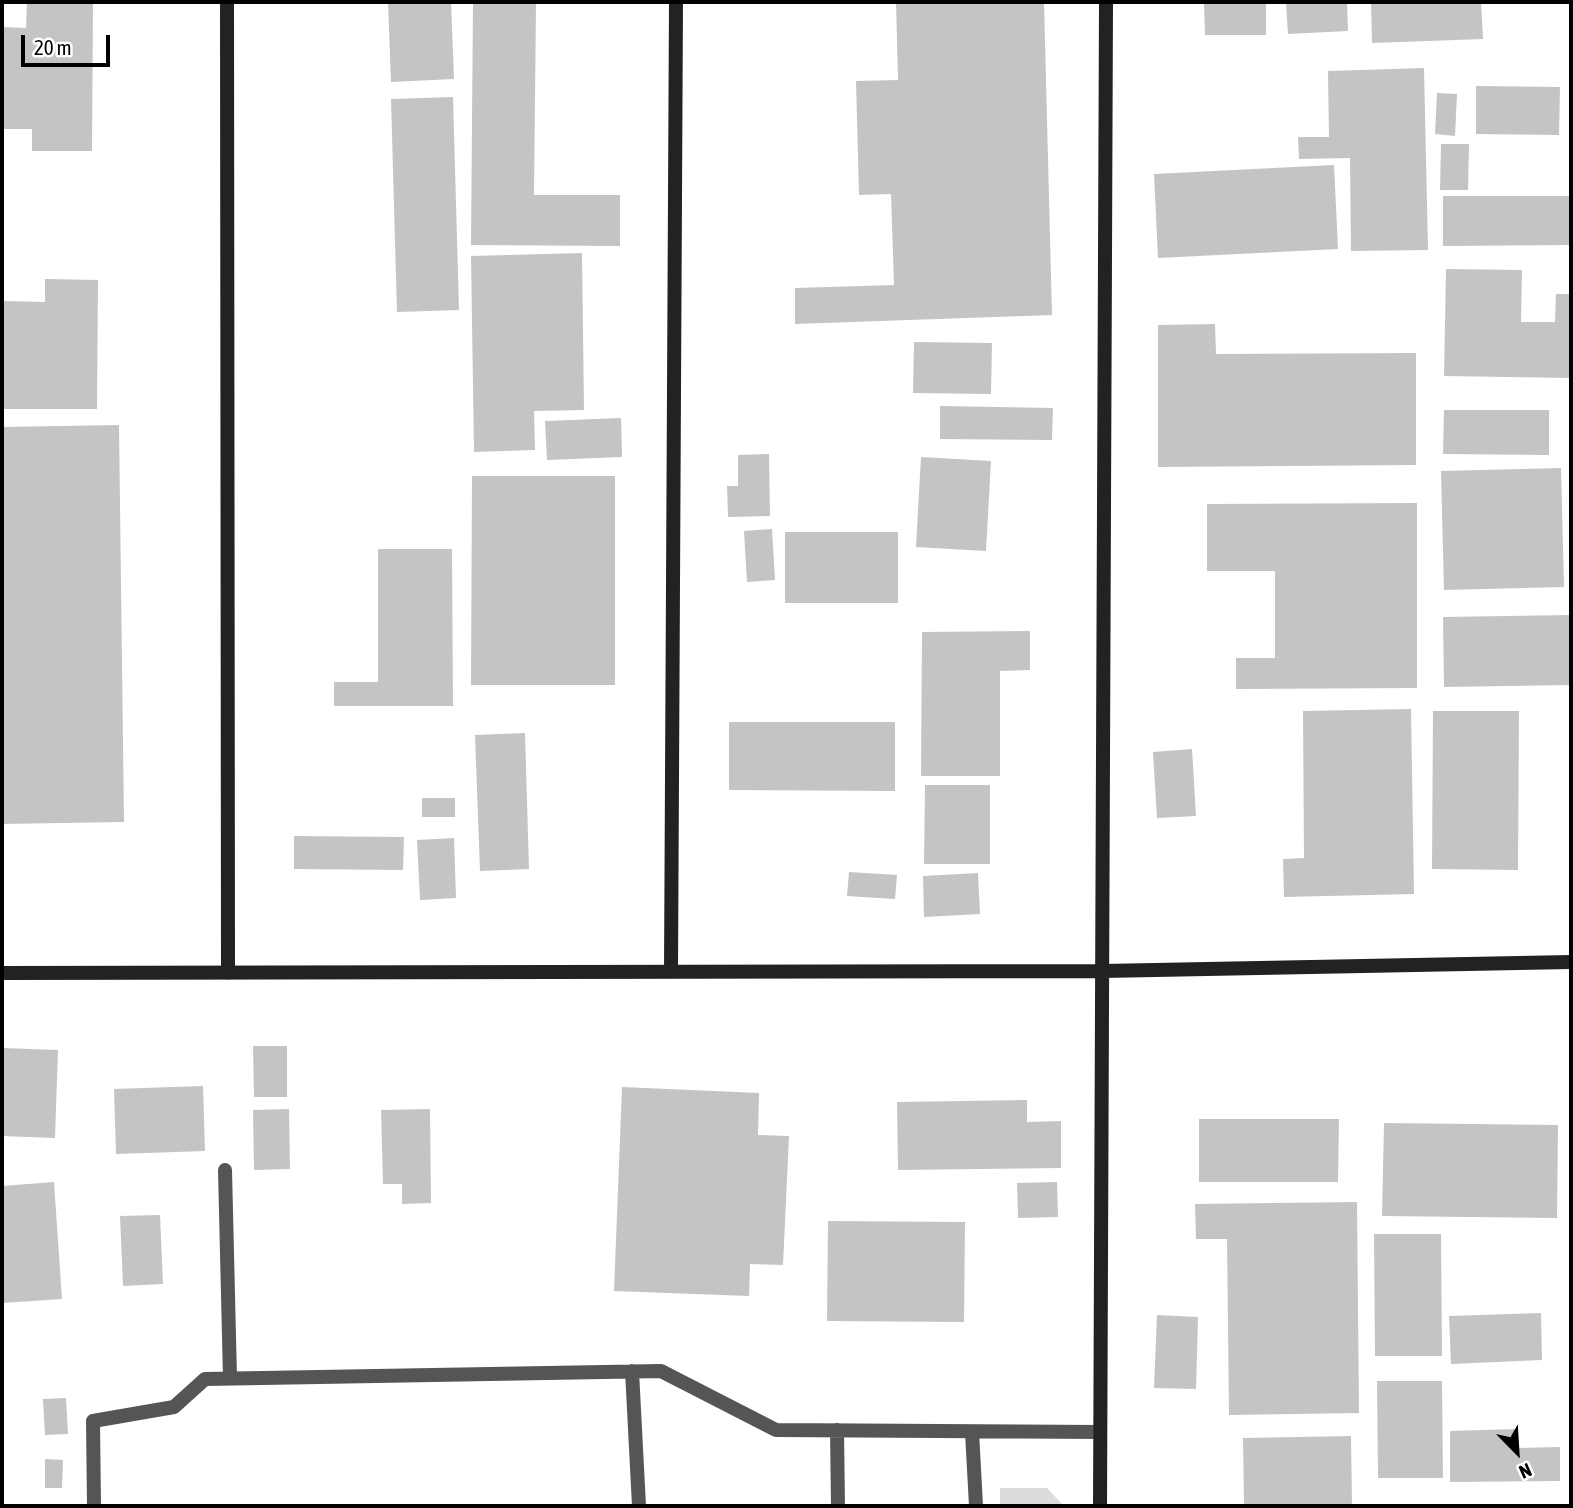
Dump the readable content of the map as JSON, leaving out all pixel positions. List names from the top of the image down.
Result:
{
  "scale_bar": "20 m",
  "north": "bottom right"
}
